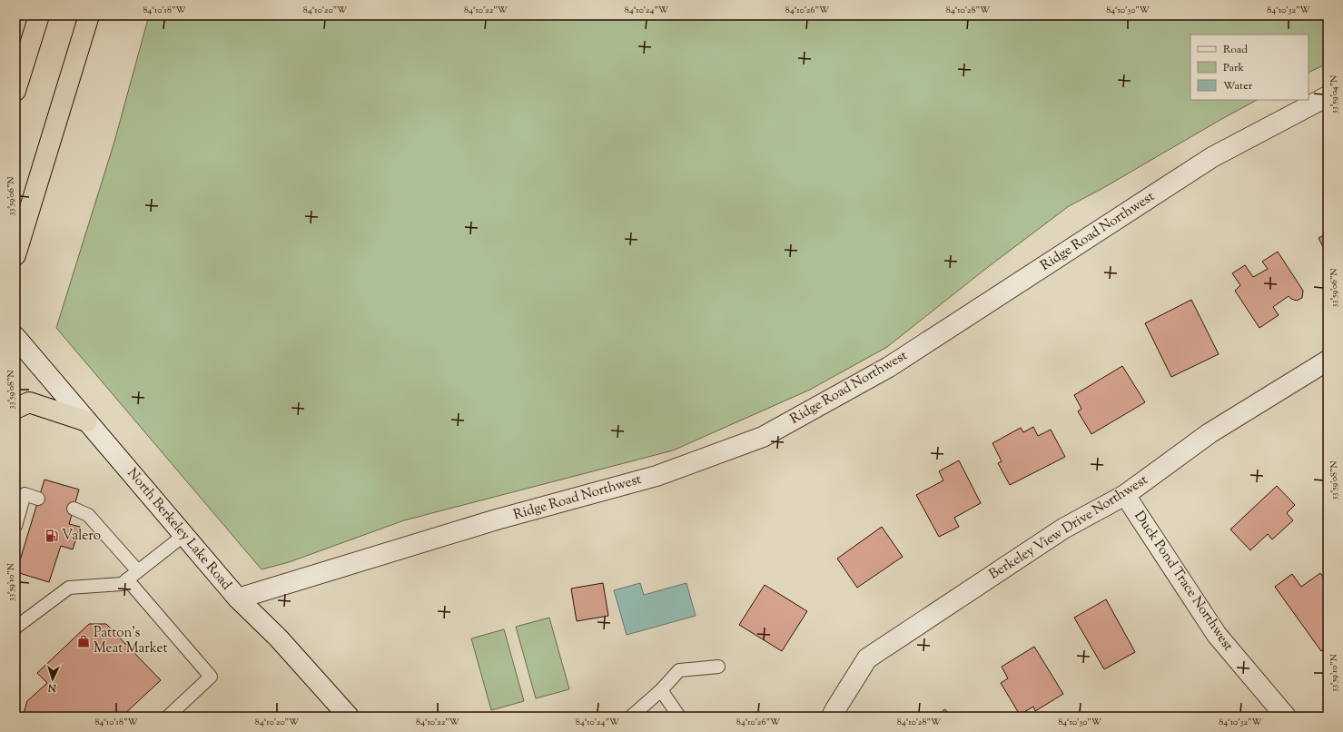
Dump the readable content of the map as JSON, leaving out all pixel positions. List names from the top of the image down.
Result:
{
  "streets": {
    "street": [
      "Ridge Road Northwest",
      "Berkeley View Drive Northwest",
      "North Berkeley Lake Road",
      "Duck Pond Trace Northwest"
    ]
  },
  "crossings": [
    ["Ridge Road Northwest", "North Berkeley Lake Road"],
    ["Berkeley View Drive Northwest", "Duck Pond Trace Northwest"]
  ],
  "places": {
    "fuel station": ["Valero"],
    "shop": ["Patton's Meat Market"]
  },
  "legend": ["Road", "Park", "Water"],
  "north": "bottom",
  "coordinates": [
    "84°10'18\"W",
    "84°10'20\"W",
    "84°10'22\"W",
    "84°10'24\"W",
    "84°10'26\"W",
    "84°10'28\"W",
    "84°10'30\"W",
    "84°10'32\"W",
    "33°59'04\"N",
    "33°59'06\"N",
    "33°59'08\"N",
    "33°59'10\"N"
  ]
}
